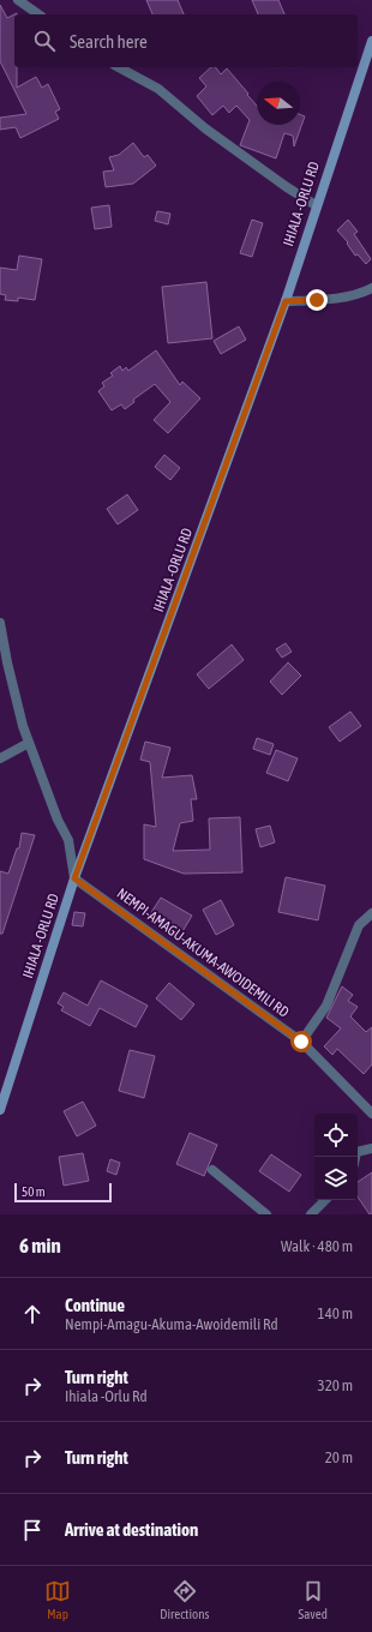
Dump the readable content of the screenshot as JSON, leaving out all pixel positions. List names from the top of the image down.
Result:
{
  "streets": {
    "main road": ["IHIALA -ORLU RD"],
    "street": ["NEMPI-AMAGU-AKUMA-AWOIDEMILI RD"]
  },
  "crossings": [
    ["IHIALA -ORLU RD", "NEMPI-AMAGU-AKUMA-AWOIDEMILI RD"]
  ],
  "scale_bar": "50 m",
  "north": "left",
  "page": {
    "search": "Search here",
    "scale": "50 m",
    "heading": ["6 min", "Walk · 480 m"],
    "list": [
      ["Continue", "Nempi-Amagu-Akuma-Awoidemili Rd", "140 m"],
      ["Turn right", "Ihiala -Orlu Rd", "320 m"],
      ["Turn right", "20 m"],
      "Arrive at destination"
    ],
    "nav": ["Map", "Directions", "Saved"]
  }
}
